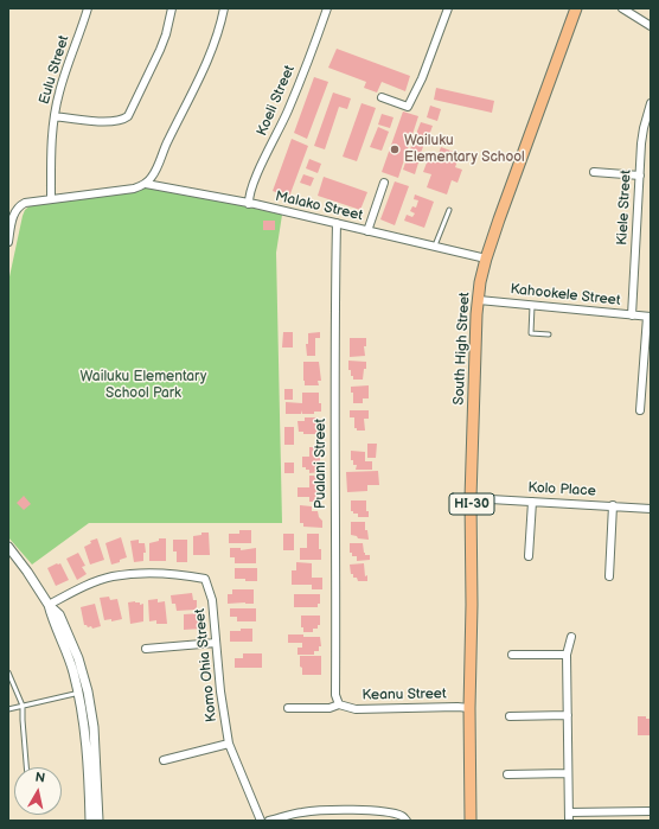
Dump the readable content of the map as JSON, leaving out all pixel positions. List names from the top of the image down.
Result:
{
  "streets": {
    "main road": ["South High Street", "HI-30"],
    "street": [
      "Eulu Street",
      "Koeli Street",
      "Malako Street",
      "Kiele Street",
      "Kahookele Street",
      "Pualani Street",
      "Kolo Place",
      "Komo Ohia Street",
      "Keanu Street"
    ]
  },
  "crossings": [
    ["Koeli Street", "Malako Street"],
    ["Malako Street", "South High Street"],
    ["Malako Street", "Pualani Street"],
    ["Kiele Street", "Kahookele Street"],
    ["Kahookele Street", "South High Street"],
    ["South High Street", "Kolo Place"],
    ["South High Street", "HI-30"],
    ["South High Street", "Keanu Street"],
    ["Pualani Street", "Keanu Street"],
    ["HI-30", "Keanu Street"]
  ],
  "parks": ["Wailuku Elementary School Park"],
  "places": ["Wailuku Elementary School"],
  "north": "top"
}
